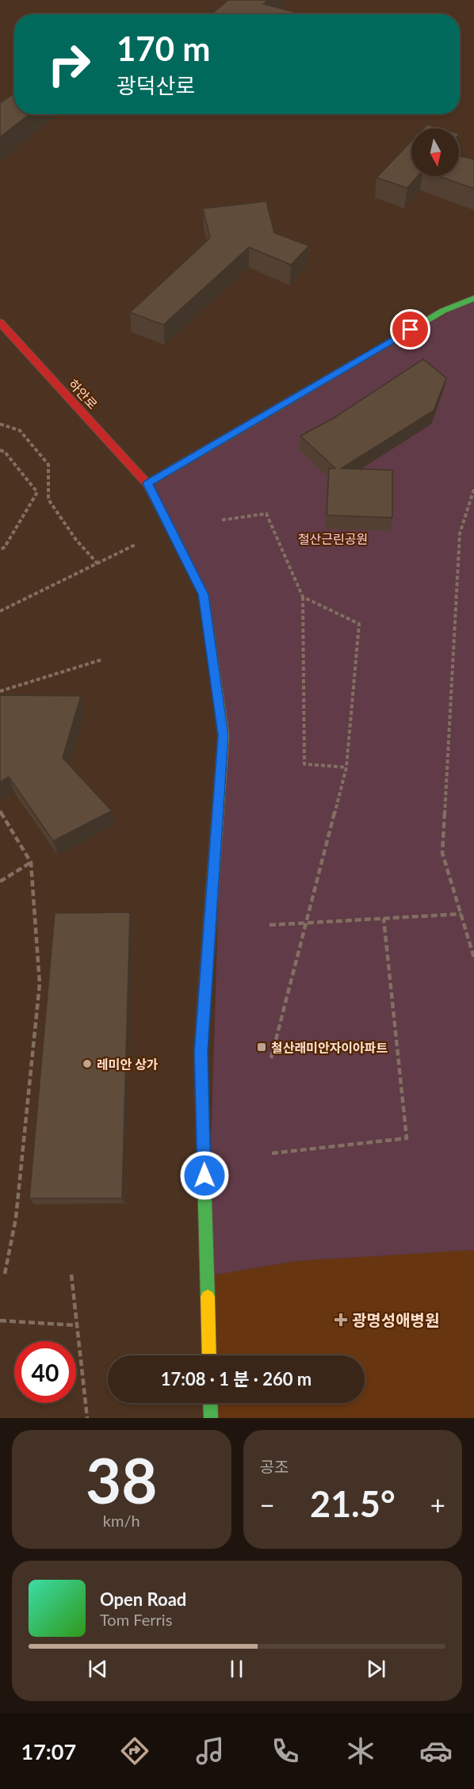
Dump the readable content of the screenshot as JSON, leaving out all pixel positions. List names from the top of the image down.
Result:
{
  "streets": {
    "street": ["하안로"]
  },
  "parks": ["철산근린공원"],
  "places": {
    "transit": ["철산래미안자이아파트"],
    "other": ["레미안 상가"],
    "health": ["광명성애병원"]
  },
  "north": "bottom",
  "page": {
    "turn": ["170 m", "광덕산로"],
    "limit": "40",
    "trip": "17:08 · 1 분 · 260 m",
    "tile": [
      ["38", "km/h"],
      "공조"
    ],
    "heat": ["−", "21.5°", "+"],
    "song": ["Open Road", "Tom Ferris"],
    "tabs": "17:07"
  }
}
